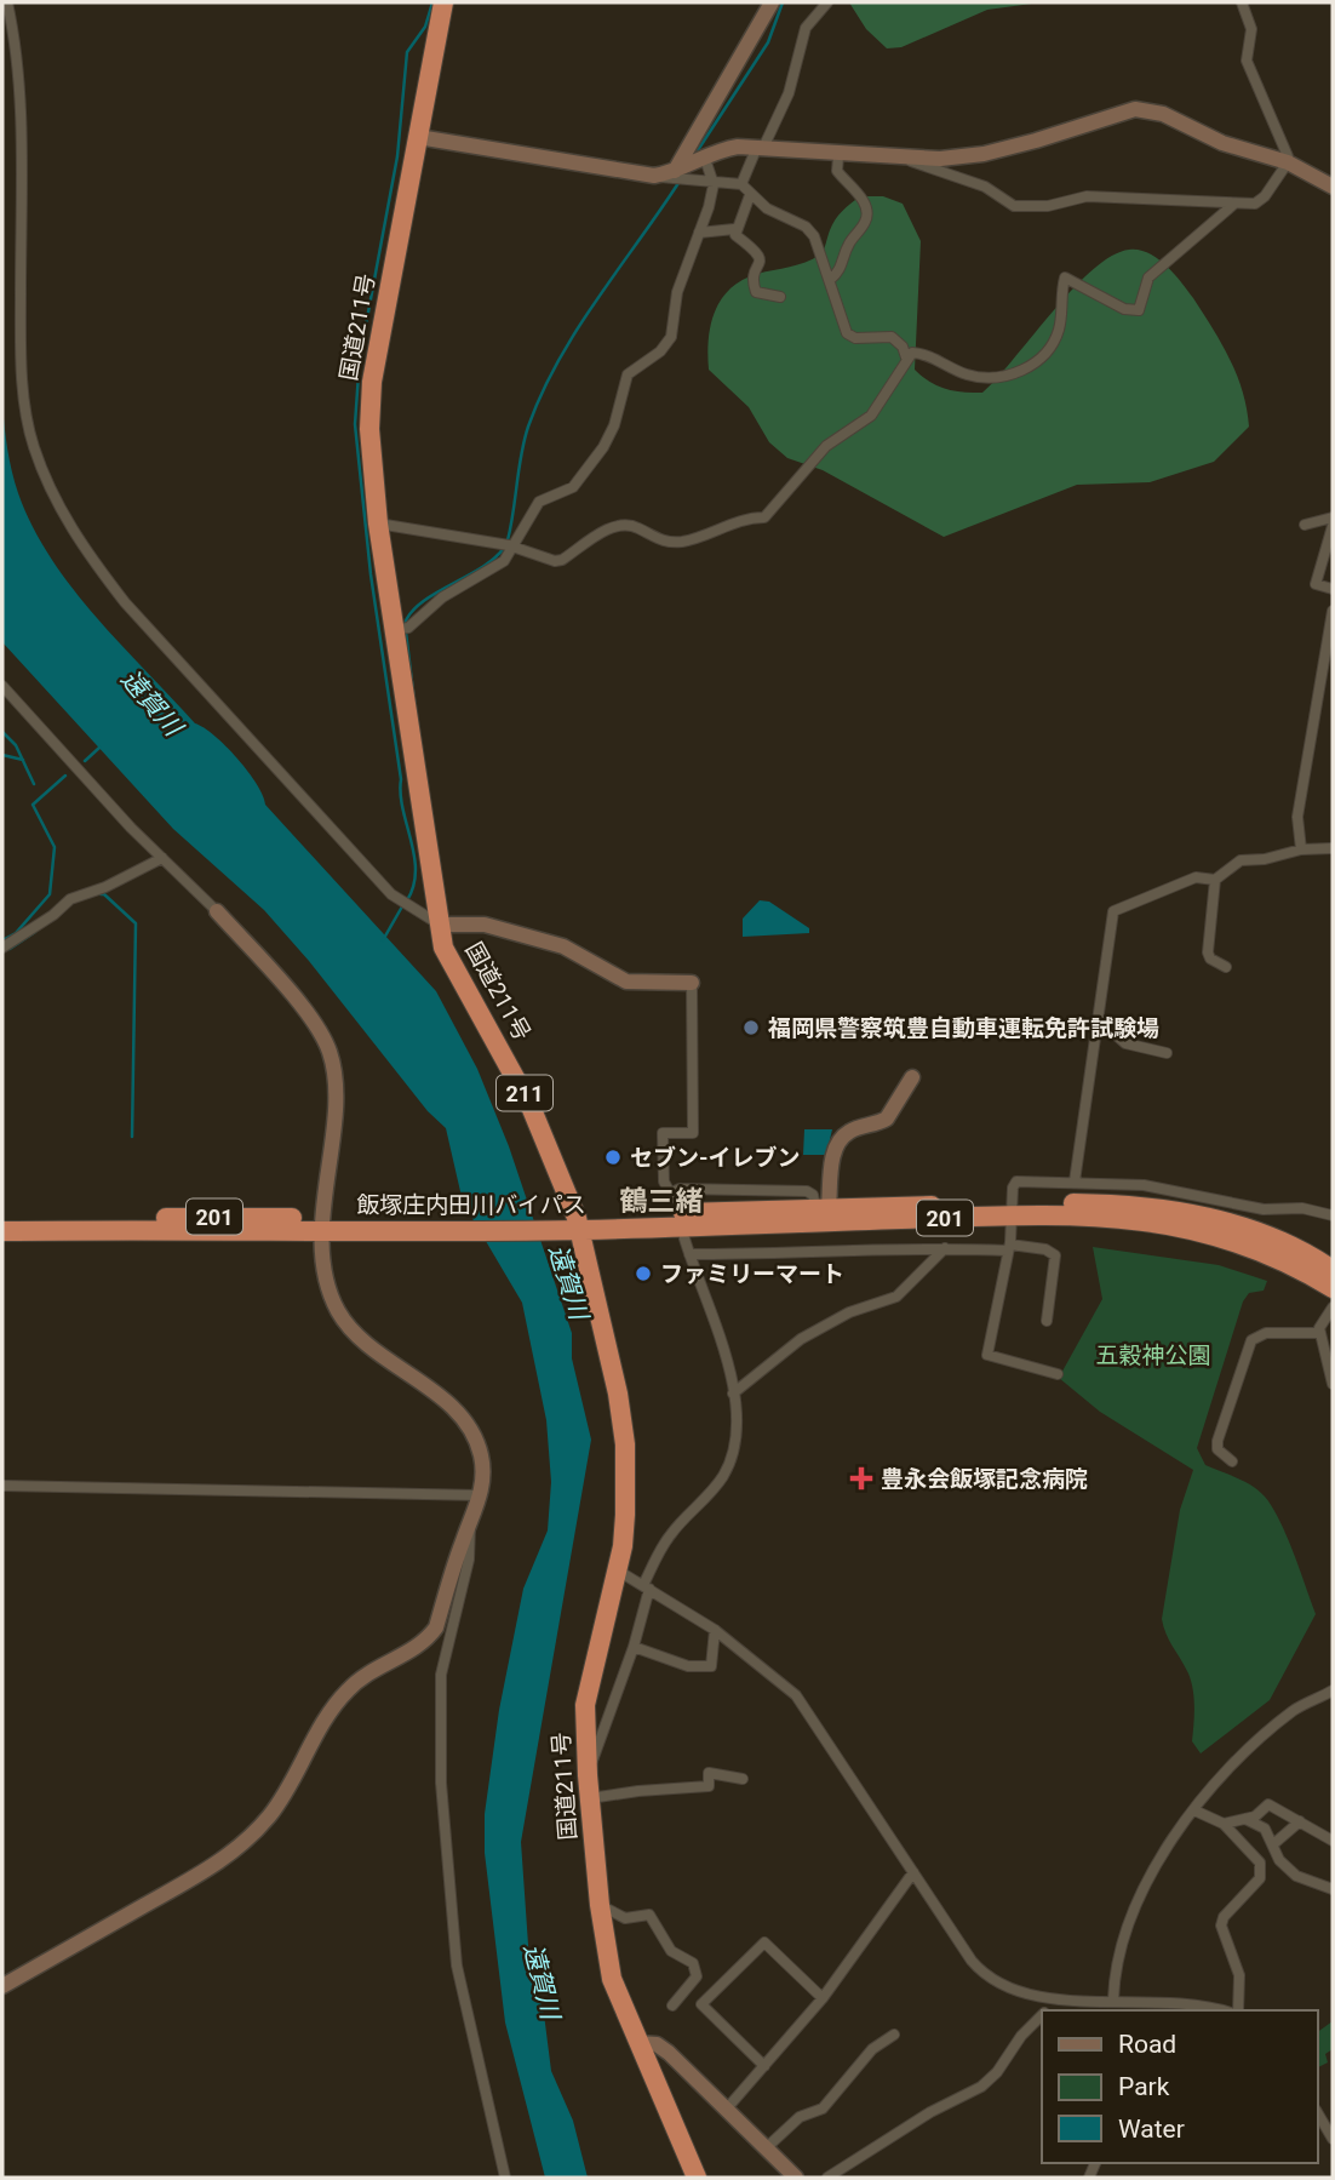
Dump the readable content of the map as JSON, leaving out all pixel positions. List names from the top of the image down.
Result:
{
  "streets": {
    "highway": [
      "国道211号",
      "211",
      "飯塚庄内田川バイパス",
      "201"
    ]
  },
  "crossings": [
    ["国道211号", "飯塚庄内田川バイパス"]
  ],
  "districts": ["鶴三緒"],
  "water": ["遠賀川"],
  "parks": ["五穀神公園"],
  "places": {
    "other": ["福岡県警察筑豊自動車運転免許試験場", "セブン-イレブン", "ファミリーマート"],
    "health": ["豊永会飯塚記念病院"]
  },
  "legend": ["Road", "Park", "Water"]
}
